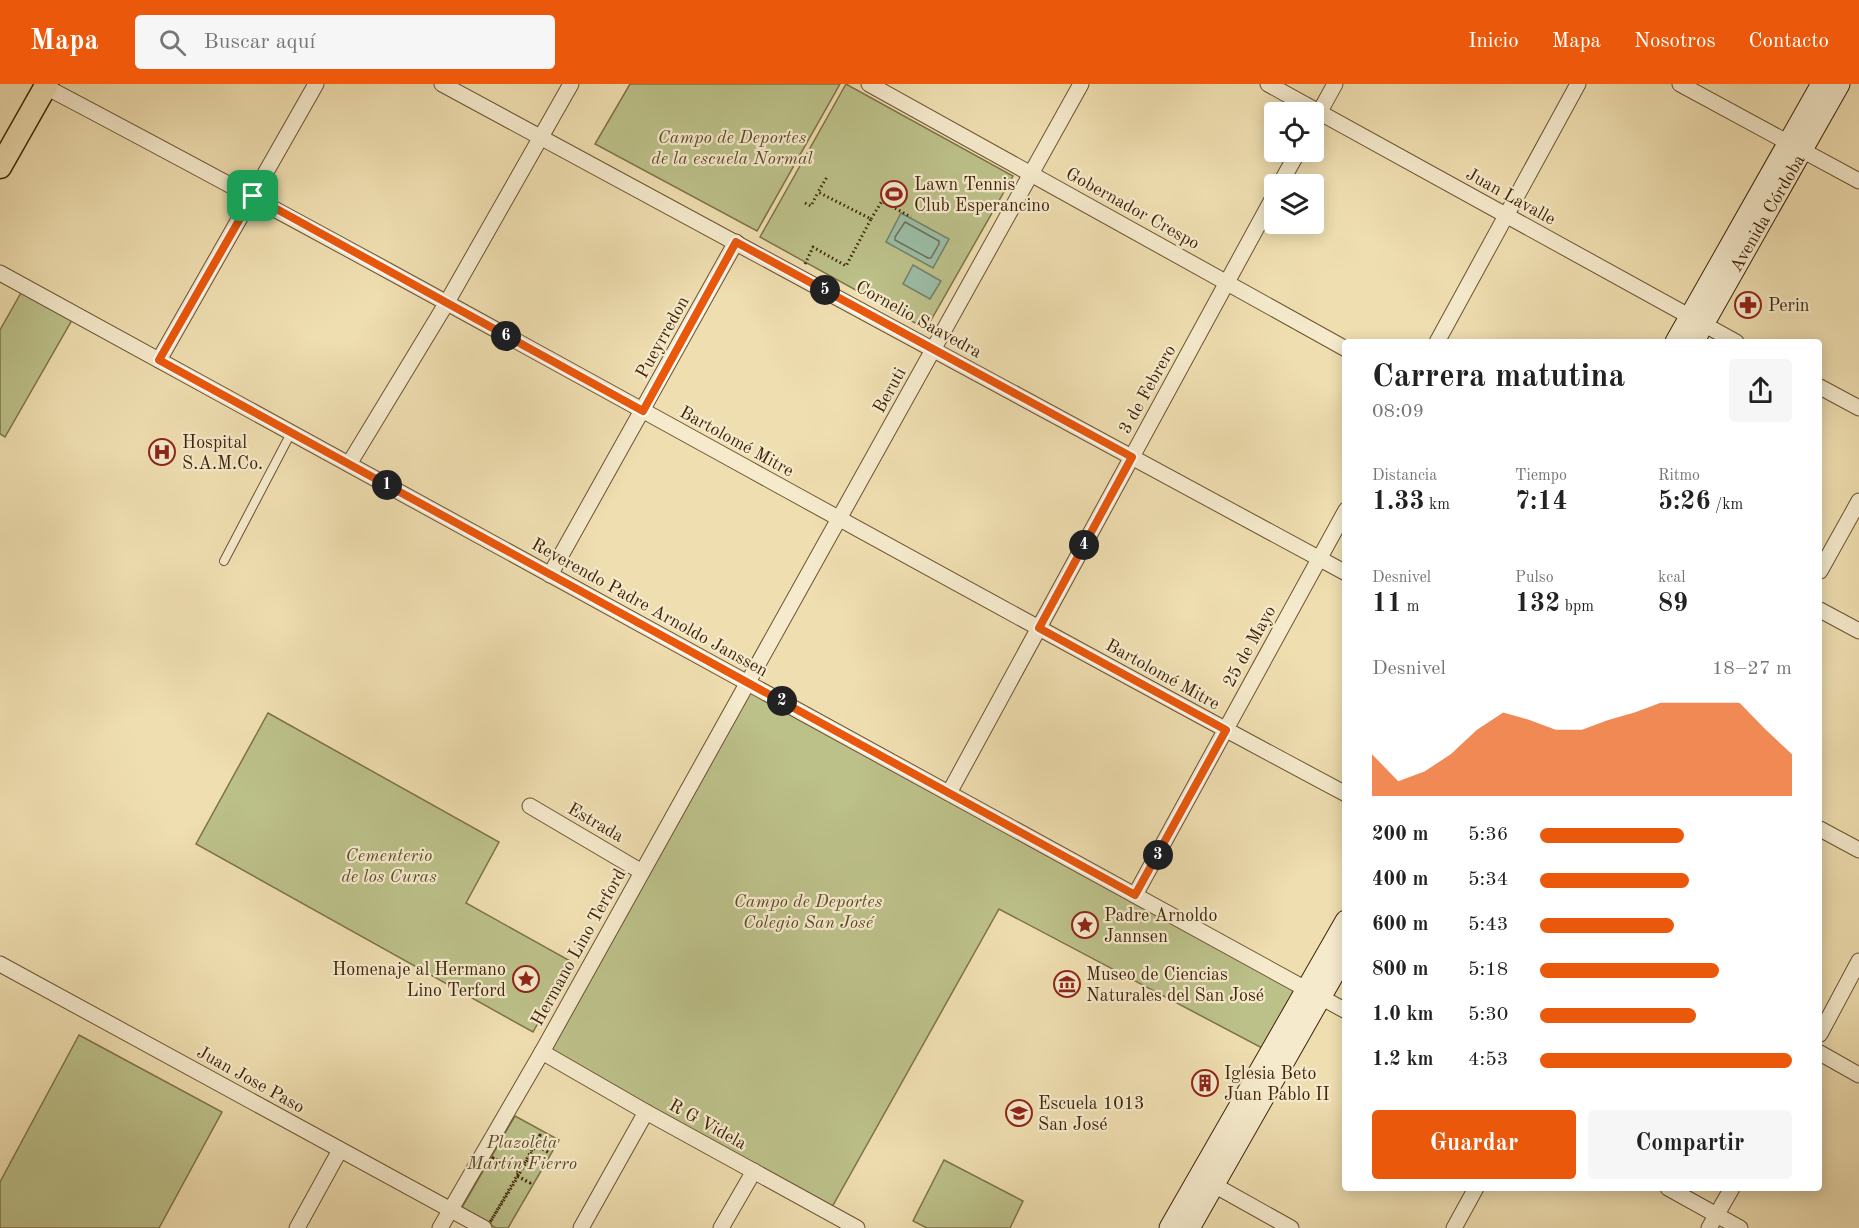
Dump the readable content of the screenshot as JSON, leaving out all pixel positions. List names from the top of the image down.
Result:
{
  "streets": {
    "main road": ["Avenida Córdoba"],
    "street": [
      "Juan Lavalle",
      "Gobernador Crespo",
      "Cornelio Saavedra",
      "Pueyrredon",
      "3 de Febrero",
      "Beruti",
      "Bartolomé Mitre",
      "Reverendo Padre Arnoldo Janssen",
      "25 de Mayo",
      "Estrada",
      "Hermano Lino Terford",
      "Juan Jose Paso",
      "R G Videla"
    ]
  },
  "crossings": [
    ["Juan Lavalle", "Avenida Córdoba"],
    ["Gobernador Crespo", "3 de Febrero"],
    ["Gobernador Crespo", "Beruti"],
    ["Cornelio Saavedra", "Pueyrredon"],
    ["Cornelio Saavedra", "3 de Febrero"],
    ["Cornelio Saavedra", "Beruti"],
    ["Cornelio Saavedra", "25 de Mayo"],
    ["Pueyrredon", "Bartolomé Mitre"],
    ["Pueyrredon", "Reverendo Padre Arnoldo Janssen"],
    ["3 de Febrero", "Bartolomé Mitre"],
    ["3 de Febrero", "Reverendo Padre Arnoldo Janssen"],
    ["Beruti", "Bartolomé Mitre"],
    ["Beruti", "Reverendo Padre Arnoldo Janssen"],
    ["Beruti", "Hermano Lino Terford"],
    ["Bartolomé Mitre", "25 de Mayo"],
    ["Reverendo Padre Arnoldo Janssen", "25 de Mayo"],
    ["Reverendo Padre Arnoldo Janssen", "Hermano Lino Terford"],
    ["Estrada", "Hermano Lino Terford"],
    ["Hermano Lino Terford", "Juan Jose Paso"],
    ["Hermano Lino Terford", "R G Videla"]
  ],
  "parks": [
    "Campo de Deportes de la escuela Normal",
    "Cementerio de los Curas",
    "Campo de Deportes Colegio San José",
    "Plazoleta Martín Fierro"
  ],
  "places": {
    "sports": ["Lawn Tennis Club Esperancino"],
    "pharmacy": ["Perin"],
    "hospital": ["Hospital S.A.M.Co."],
    "place": ["Padre Arnoldo Jannsen", "Homenaje al Hermano Lino Terford"],
    "museum": ["Museo de Ciencias Naturales del San José"],
    "building": ["Iglesia Beto Juan Pablo II"],
    "school or university": ["Escuela 1013 San José"]
  },
  "page": {
    "header": "Mapa",
    "search": "Buscar aquí",
    "nav": [
      "Inicio",
      "Mapa",
      "Nosotros",
      "Contacto"
    ],
    "pins": [
      "5",
      "6",
      "1",
      "4",
      "2",
      "3"
    ],
    "heading": ["Carrera matutina", "08:09"],
    "stats": [
      ["Distancia", "1.33 km"],
      ["Tiempo", "7:14"],
      ["Ritmo", "5:26 /km"],
      ["Desnivel", "11 m"],
      ["Pulso", "132 bpm"],
      ["kcal", "89"]
    ],
    "chart": ["Desnivel", "18–27 m"],
    "list": [
      {
        "name": "200 m",
        "note": "5:36"
      },
      {
        "name": "400 m",
        "note": "5:34"
      },
      {
        "name": "600 m",
        "note": "5:43"
      },
      {
        "name": "800 m",
        "note": "5:18"
      },
      {
        "name": "1.0 km",
        "note": "5:30"
      },
      {
        "name": "1.2 km",
        "note": "4:53"
      }
    ],
    "buttons": ["Guardar", "Compartir"]
  }
}
